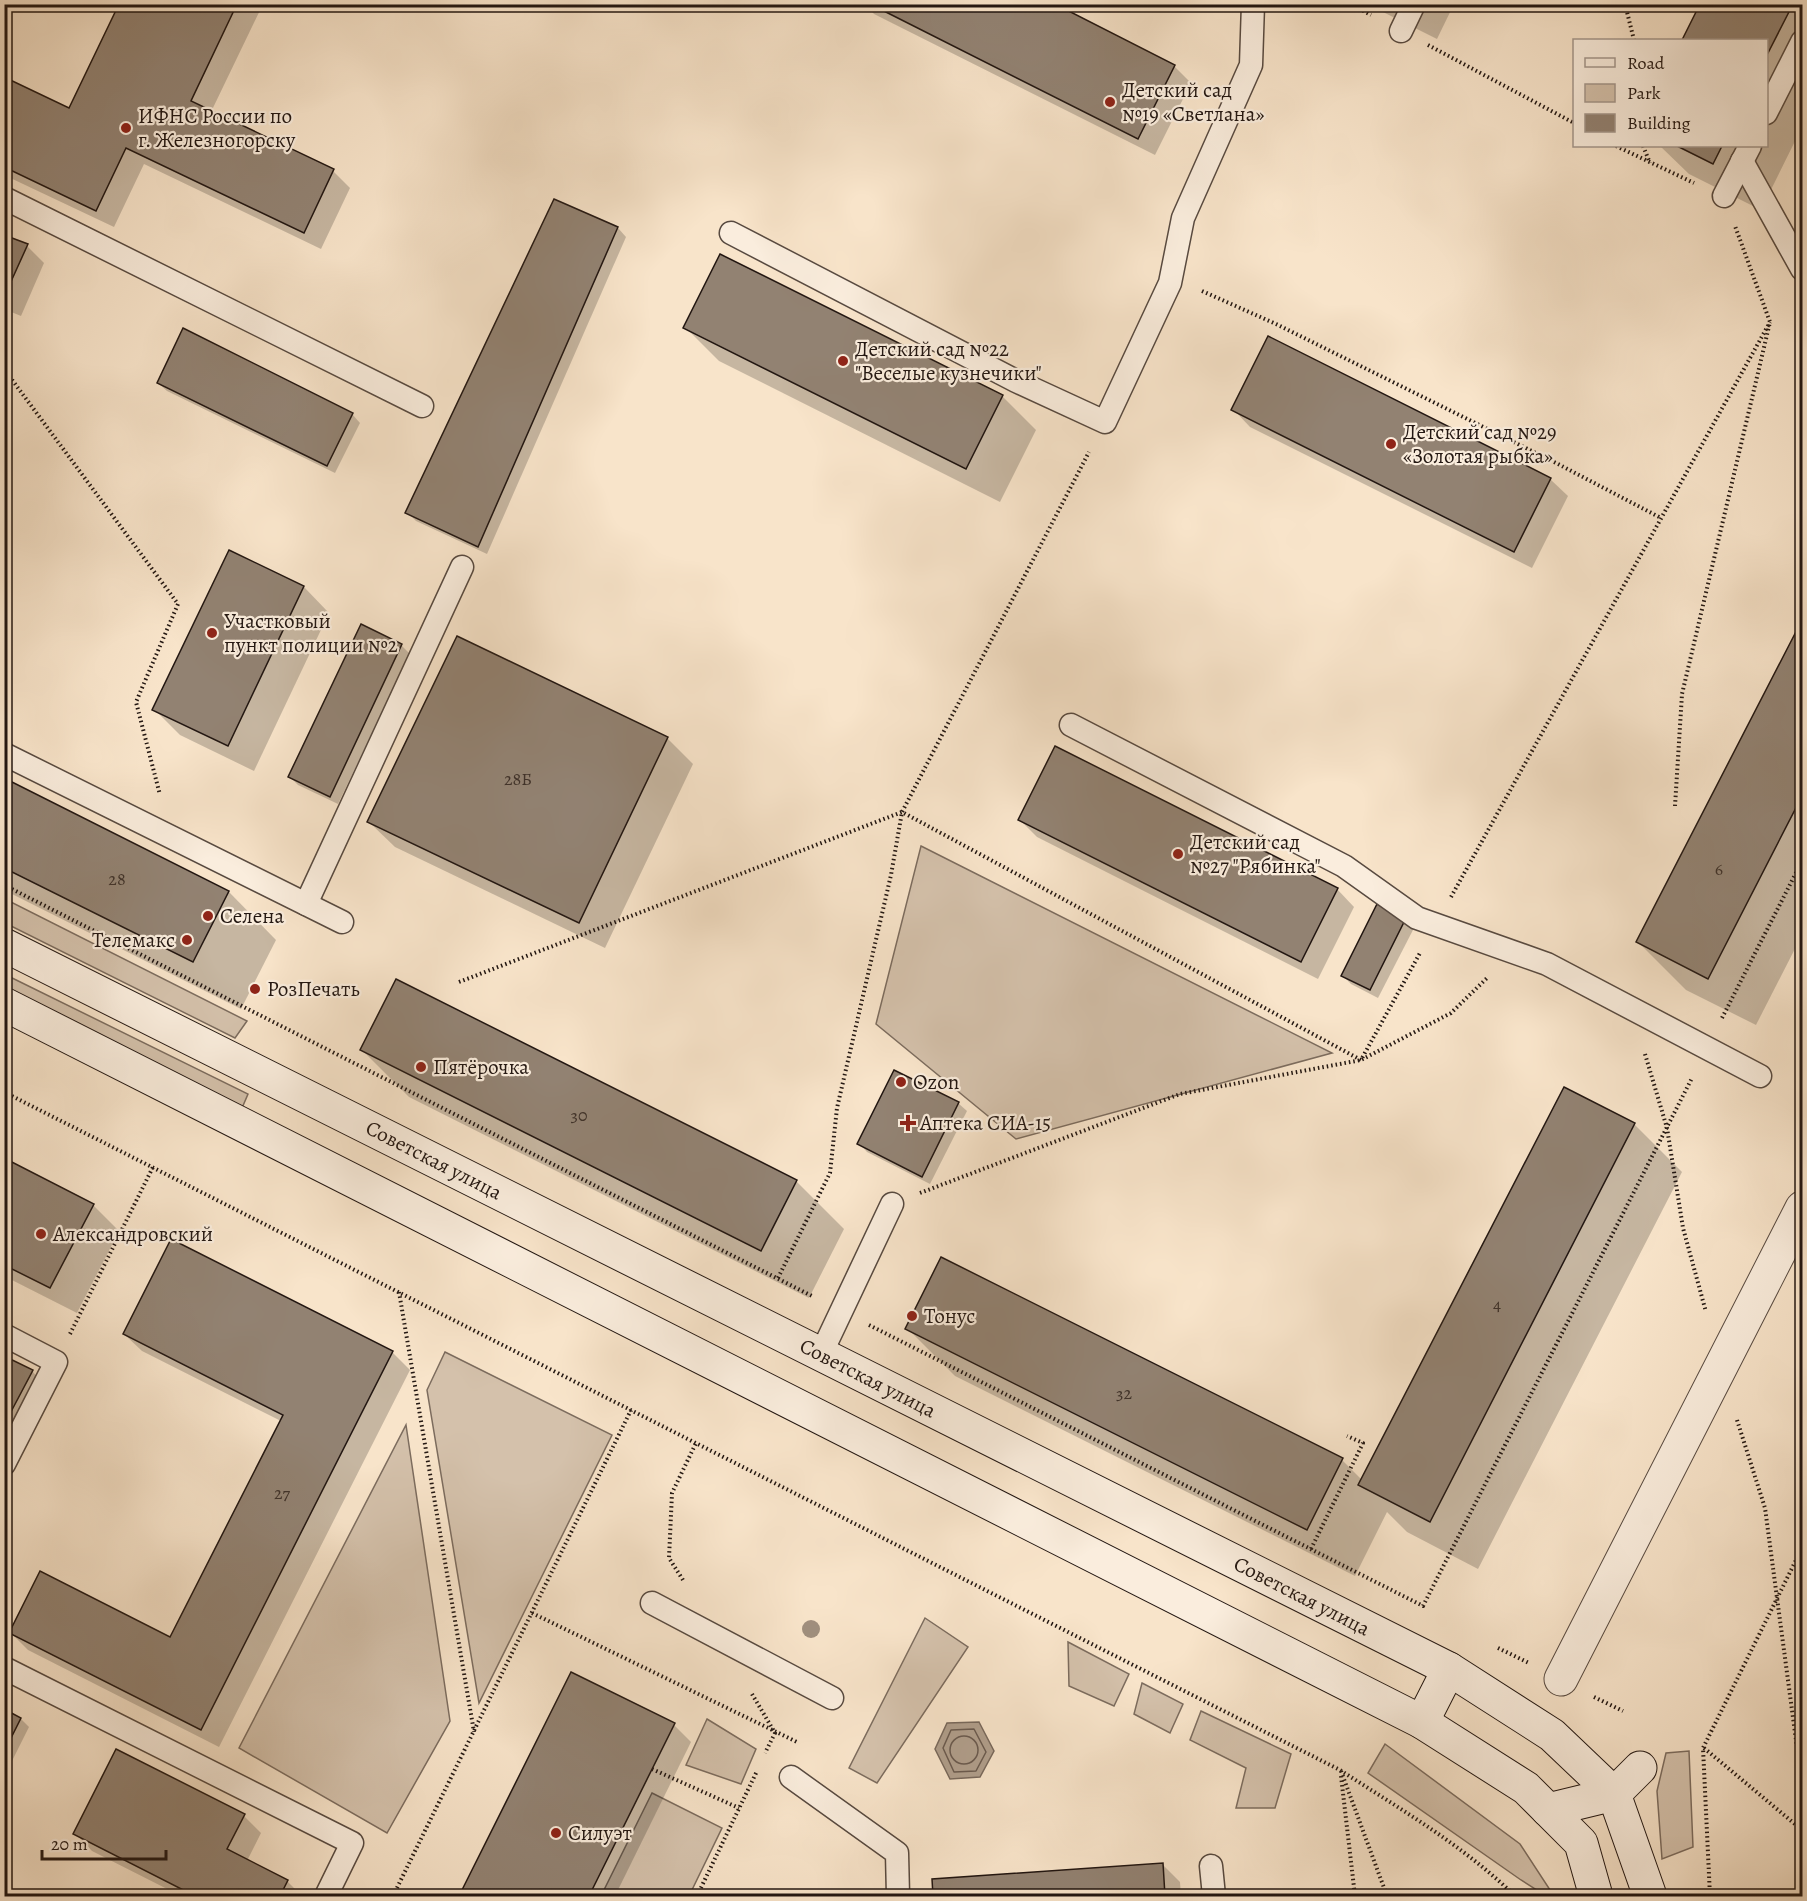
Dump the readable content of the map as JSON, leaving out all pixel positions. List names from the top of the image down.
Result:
{
  "streets": {
    "main road": ["Советская улица"]
  },
  "places": {
    "other": [
      "Детский сад №19 «Светлана»",
      "ИФНС России по г. Железногорску",
      "Детский сад №22 \"Веселые кузнечики\"",
      "Детский сад №29 «Золотая рыбка»",
      "Участковый пункт полиции №2",
      "Детский сад №27 \"Рябинка\"",
      "Селена",
      "Телемакс",
      "РозПечать",
      "Пятёрочка",
      "Ozon",
      "Александровский",
      "Тонус",
      "Силуэт"
    ],
    "health": ["Аптека СИА-15"]
  },
  "house_numbers": [
    "28Б",
    "6",
    "28",
    "30",
    "4",
    "32",
    "27"
  ],
  "legend": ["Road", "Park", "Building"],
  "scale_bar": "20 m"
}
